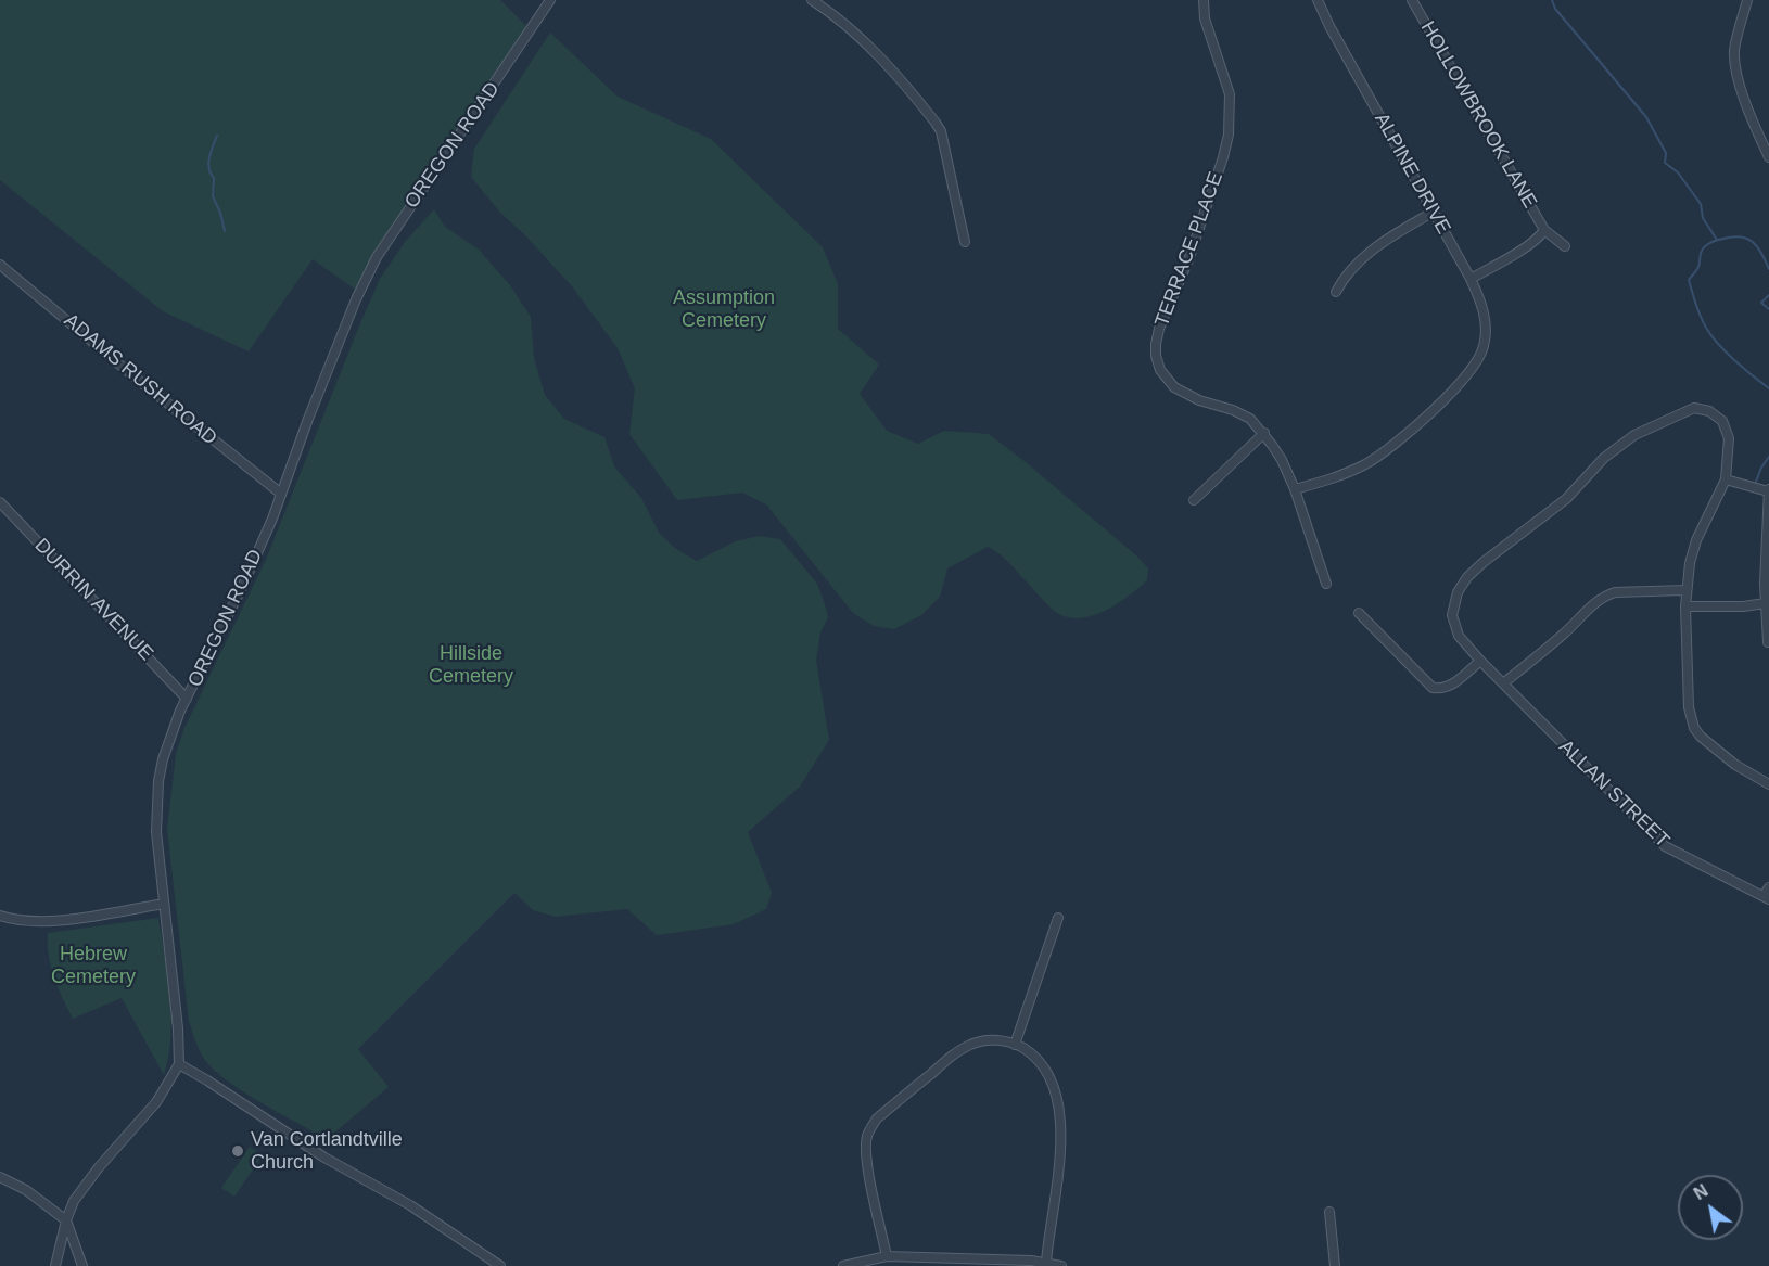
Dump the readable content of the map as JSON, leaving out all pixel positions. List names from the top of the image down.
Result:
{
  "streets": {
    "street": [
      "HOLLOWBROOK LANE",
      "OREGON ROAD",
      "ALPINE DRIVE",
      "TERRACE PLACE",
      "ADAMS RUSH ROAD",
      "DURRIN AVENUE",
      "ALLAN STREET"
    ]
  },
  "crossings": [
    ["OREGON ROAD", "ADAMS RUSH ROAD"],
    ["OREGON ROAD", "DURRIN AVENUE"],
    ["ALPINE DRIVE", "TERRACE PLACE"]
  ],
  "parks": ["Assumption Cemetery", "Hillside Cemetery", "Hebrew Cemetery"],
  "places": ["Van Cortlandtville Church"],
  "north": "top left"
}
